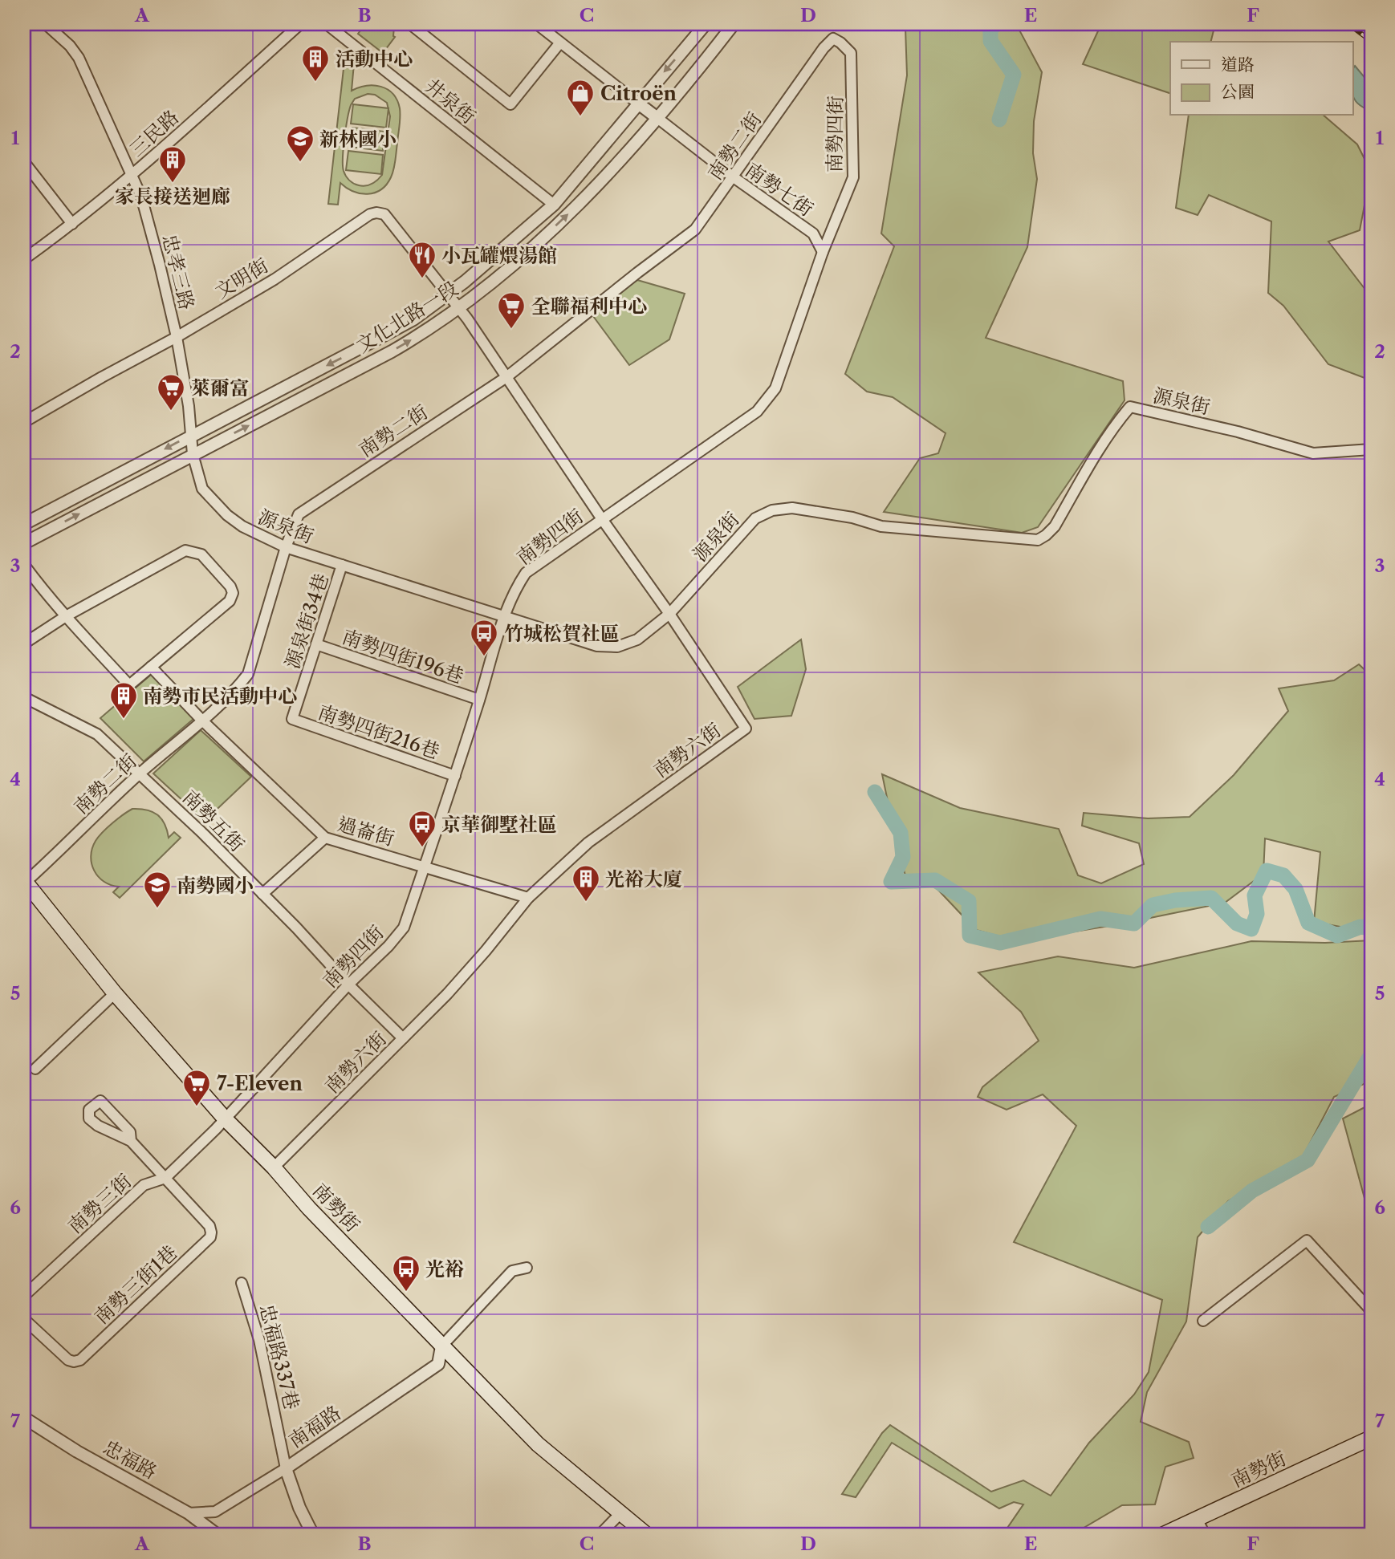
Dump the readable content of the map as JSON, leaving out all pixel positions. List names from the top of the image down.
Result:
{
  "streets": {
    "main road": ["南勢街"],
    "street": [
      "井泉街",
      "三民路",
      "南勢四街",
      "南勢二街",
      "南勢七街",
      "忠孝三路",
      "文明街",
      "文化北路一段",
      "源泉街",
      "源泉街34巷",
      "南勢四街196巷",
      "南勢四街216巷",
      "南勢六街",
      "南勢五街",
      "過崙街",
      "南勢三街",
      "南勢三街1巷",
      "忠福路337巷",
      "南福路",
      "忠福路"
    ]
  },
  "crossings": [
    ["井泉街", "文化北路一段"],
    ["三民路", "忠孝三路"],
    ["南勢四街", "南勢二街"],
    ["南勢四街", "南勢七街"],
    ["南勢四街", "源泉街"],
    ["南勢四街", "南勢四街196巷"],
    ["南勢四街", "南勢四街216巷"],
    ["南勢四街", "南勢六街"],
    ["南勢四街", "南勢五街"],
    ["南勢四街", "過崙街"],
    ["南勢四街", "南勢三街"],
    ["南勢四街", "南勢街"],
    ["南勢二街", "南勢七街"],
    ["南勢二街", "源泉街"],
    ["南勢二街", "南勢六街"],
    ["南勢二街", "南勢五街"],
    ["南勢二街", "過崙街"],
    ["南勢二街", "南勢街"],
    ["南勢七街", "文化北路一段"],
    ["忠孝三路", "文明街"],
    ["忠孝三路", "文化北路一段"],
    ["忠孝三路", "源泉街"],
    ["文明街", "文化北路一段"],
    ["文明街", "南勢六街"],
    ["文化北路一段", "源泉街"],
    ["文化北路一段", "南勢六街"],
    ["源泉街", "源泉街34巷"],
    ["源泉街", "南勢六街"],
    ["源泉街34巷", "南勢四街196巷"],
    ["源泉街34巷", "南勢四街216巷"],
    ["南勢六街", "南勢五街"],
    ["南勢六街", "過崙街"],
    ["南勢六街", "南勢街"],
    ["南勢三街", "南勢街"],
    ["南勢三街", "南勢三街1巷"],
    ["南勢街", "南福路"],
    ["忠福路337巷", "南福路"],
    ["南福路", "忠福路"]
  ],
  "places": {
    "building": [
      "活動中心",
      "家長接送迴廊",
      "南勢市民活動中心",
      "光裕大廈"
    ],
    "shop": ["Citroën"],
    "school or university": ["新林國小", "南勢國小"],
    "restaurant": ["小瓦罐煨湯館"],
    "supermarket": ["全聯福利中心", "萊爾富", "7-Eleven"],
    "bus stop": ["竹城松賀社區", "京華御墅社區", "光裕"]
  },
  "legend": ["道路", "公園"],
  "grid": {
    "columns": [
      "A",
      "B",
      "C",
      "D",
      "E",
      "F"
    ],
    "rows": [
      "1",
      "2",
      "3",
      "4",
      "5",
      "6",
      "7"
    ]
  }
}
